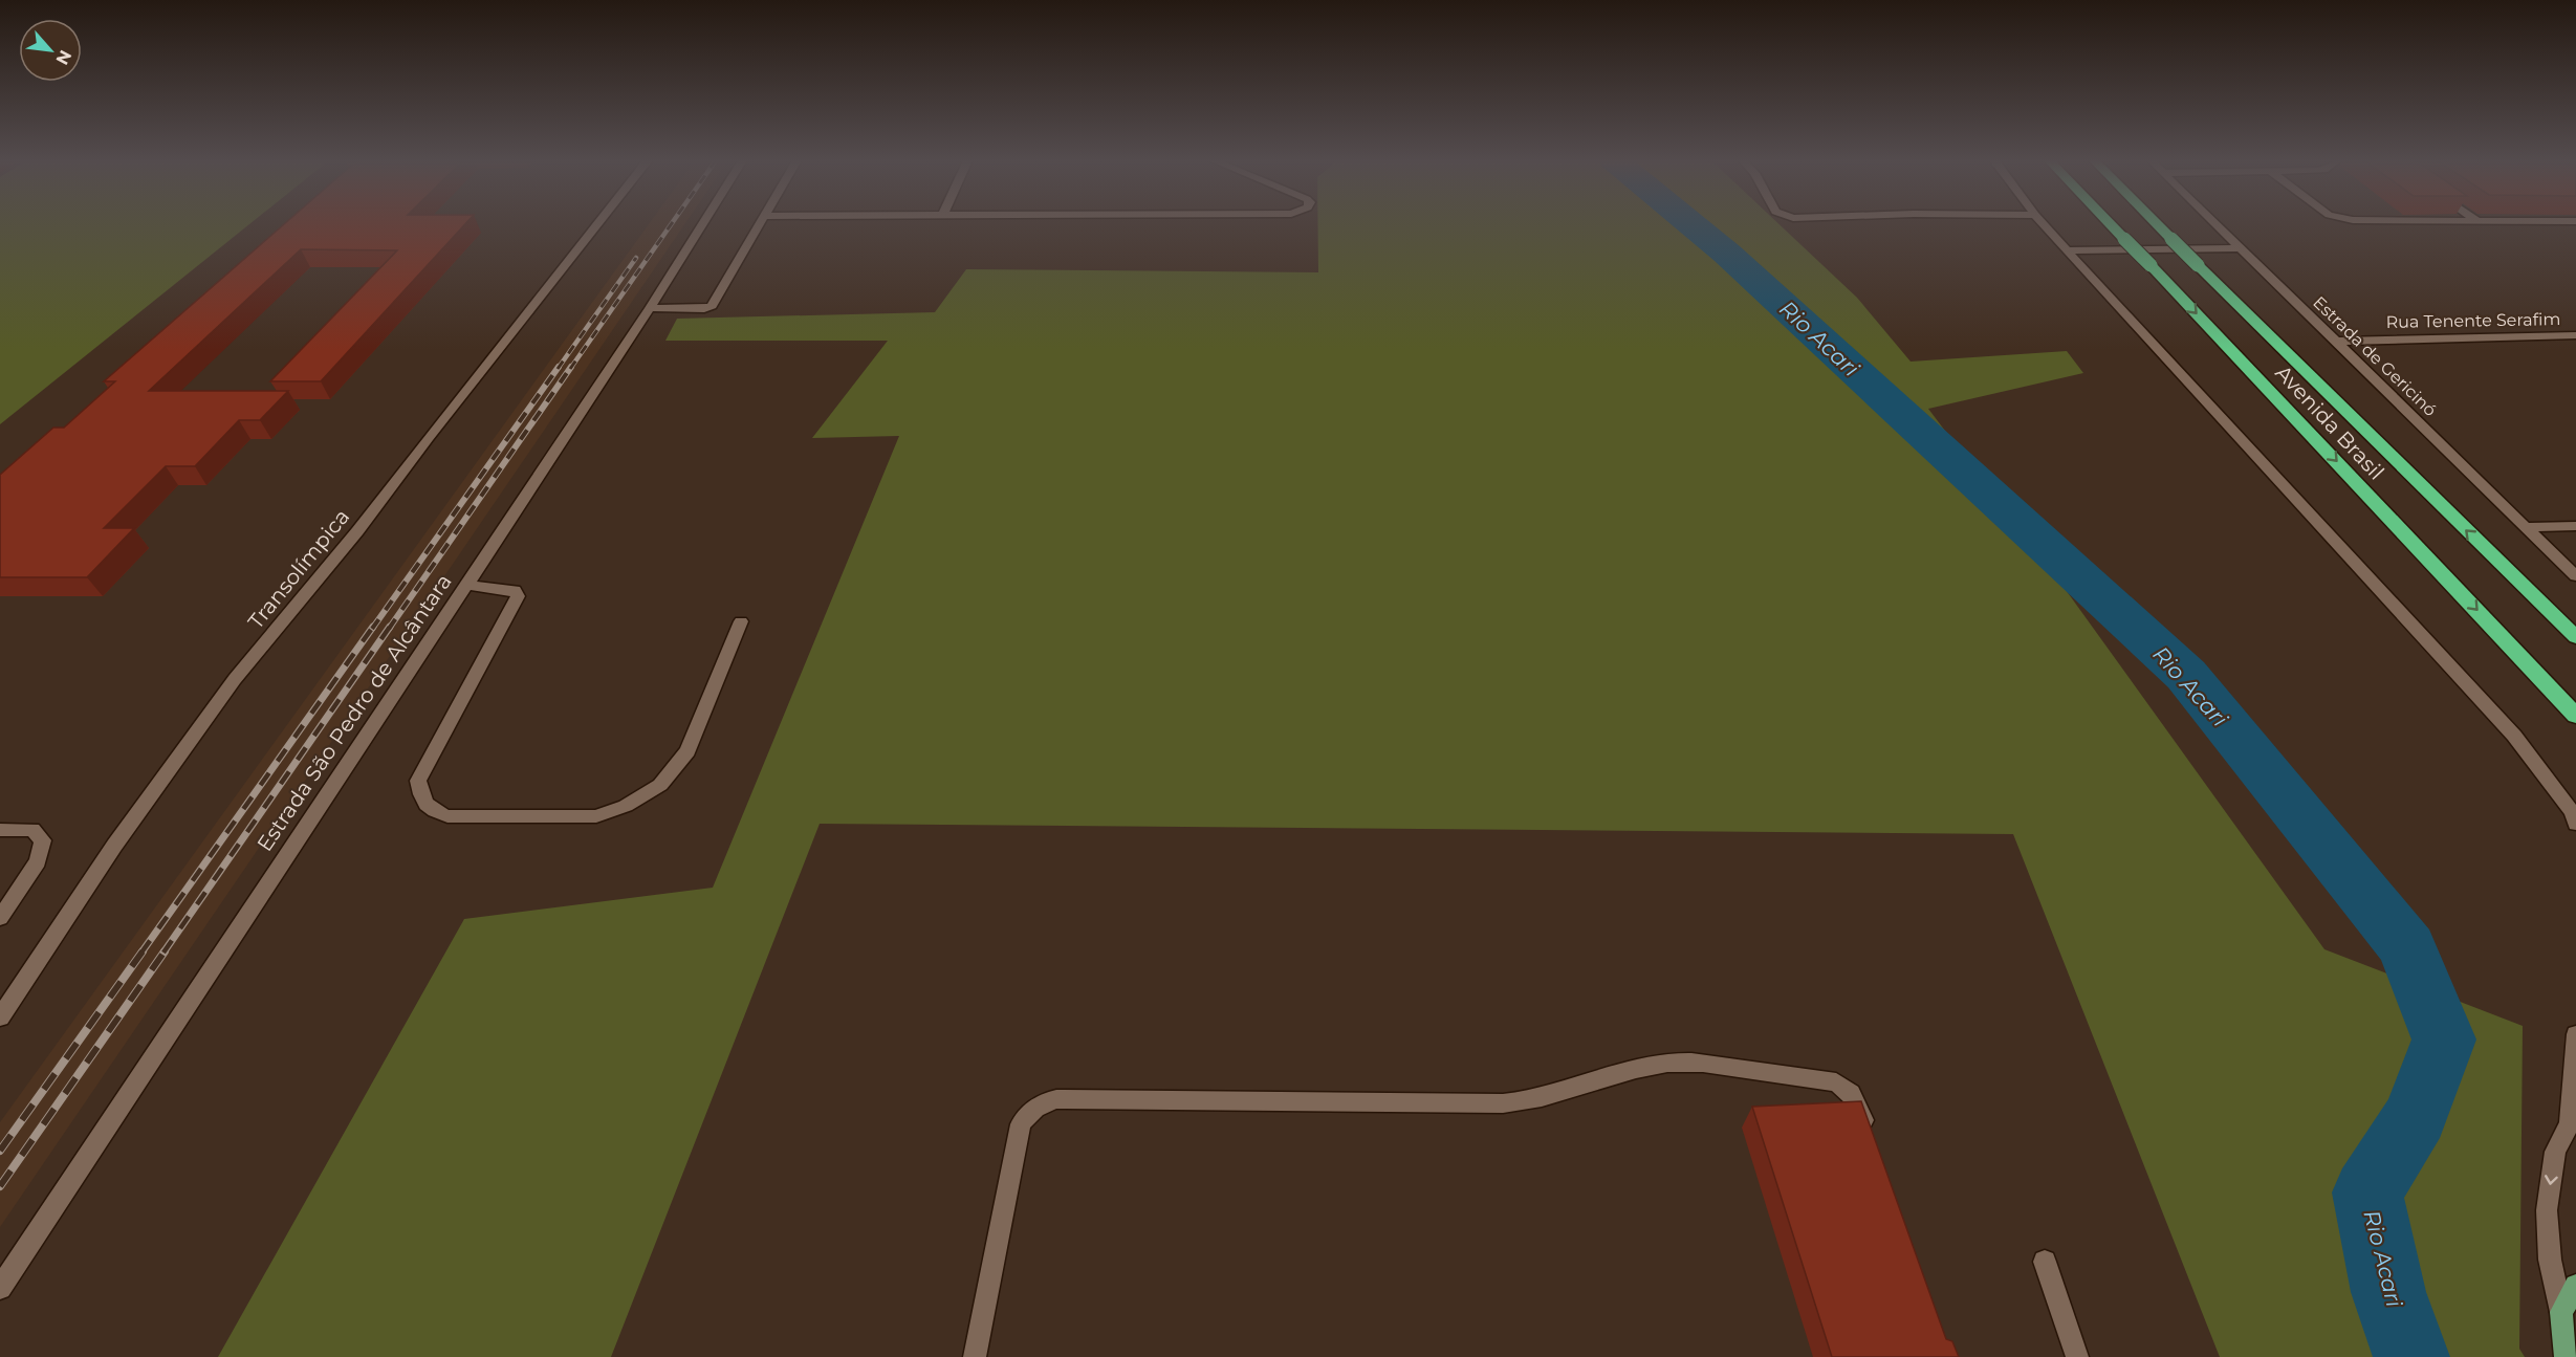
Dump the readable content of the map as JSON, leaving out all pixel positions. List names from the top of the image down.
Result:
{
  "streets": {
    "highway": ["Avenida Brasil"],
    "street": [
      "Rua Tenente Serafim",
      "Estrada de Gericinó",
      "Transolímpica",
      "Estrada São Pedro de Alcântara"
    ]
  },
  "crossings": [
    ["Rua Tenente Serafim", "Estrada de Gericinó"]
  ],
  "water": ["Rio Acari"],
  "north": "bottom right"
}
